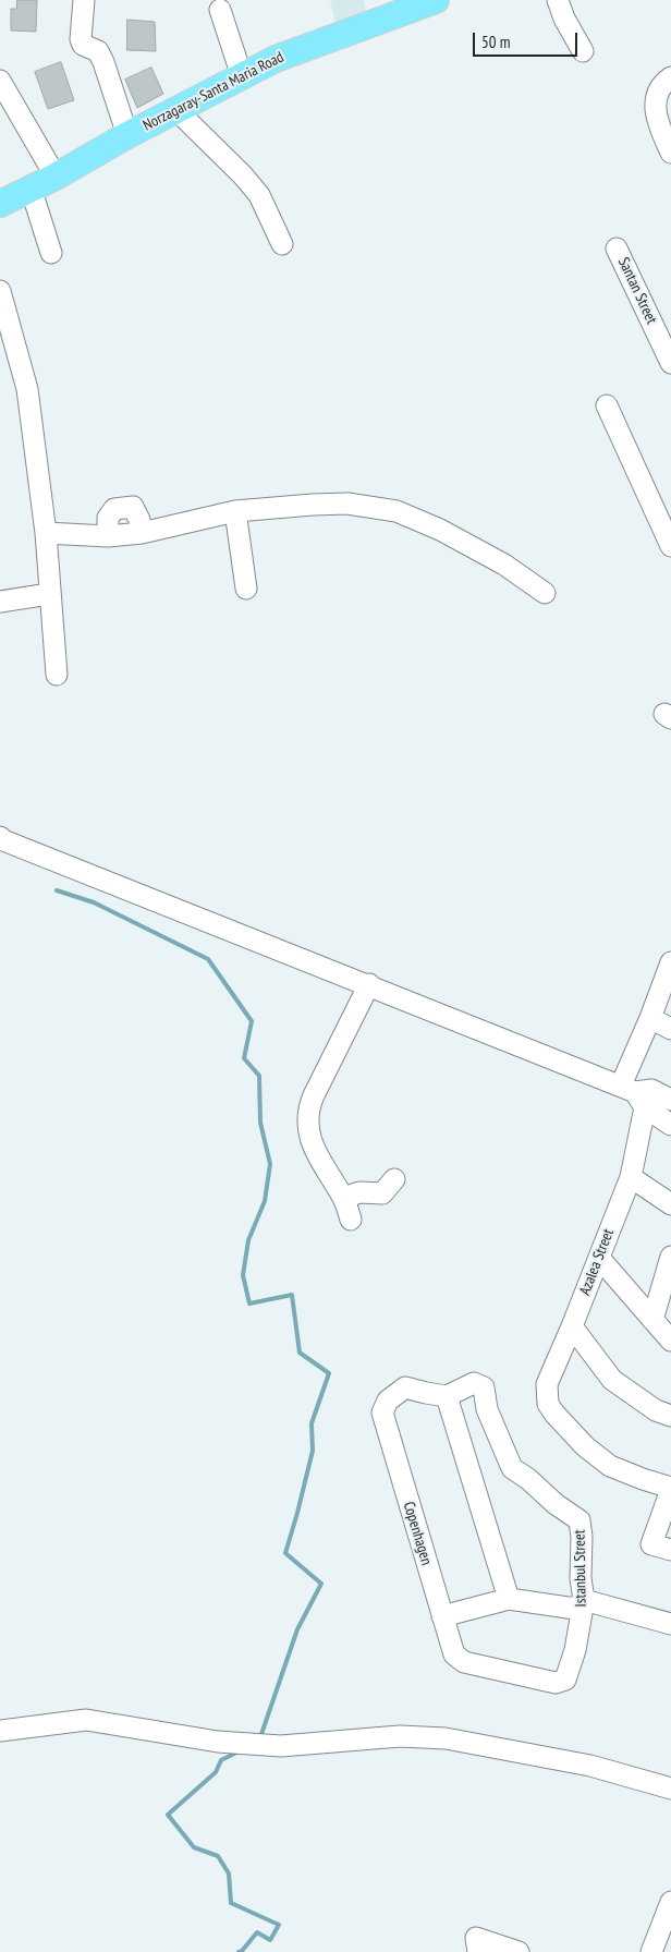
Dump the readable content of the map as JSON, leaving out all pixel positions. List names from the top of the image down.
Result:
{
  "streets": {
    "main road": ["Norzagaray-Santa Maria Road"],
    "street": [
      "Santan Street",
      "Azalea Street",
      "Copenhagen",
      "Istanbul Street"
    ]
  },
  "crossings": [
    ["Copenhagen", "Istanbul Street"]
  ],
  "scale_bar": "50 m"
}
